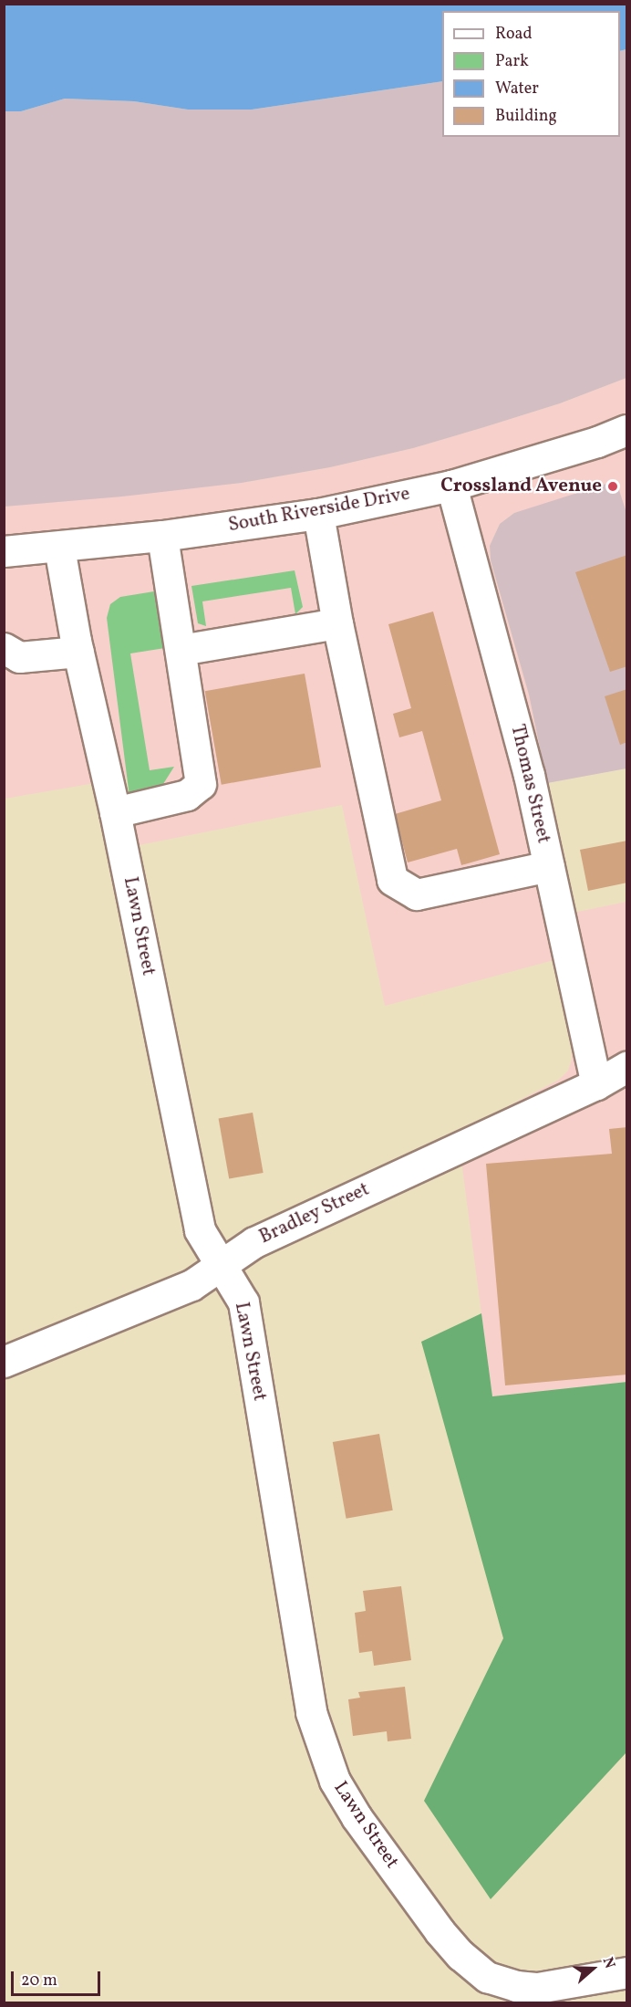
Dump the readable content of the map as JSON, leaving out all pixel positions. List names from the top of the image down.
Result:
{
  "streets": {
    "main road": [
      "South Riverside Drive",
      "Thomas Street",
      "Lawn Street",
      "Bradley Street"
    ]
  },
  "crossings": [
    ["South Riverside Drive", "Thomas Street"],
    ["South Riverside Drive", "Lawn Street"],
    ["Thomas Street", "Bradley Street"],
    ["Lawn Street", "Bradley Street"]
  ],
  "places": ["Crossland Avenue"],
  "legend": [
    "Road",
    "Park",
    "Water",
    "Building"
  ],
  "scale_bar": "20 m",
  "north": "right"
}
